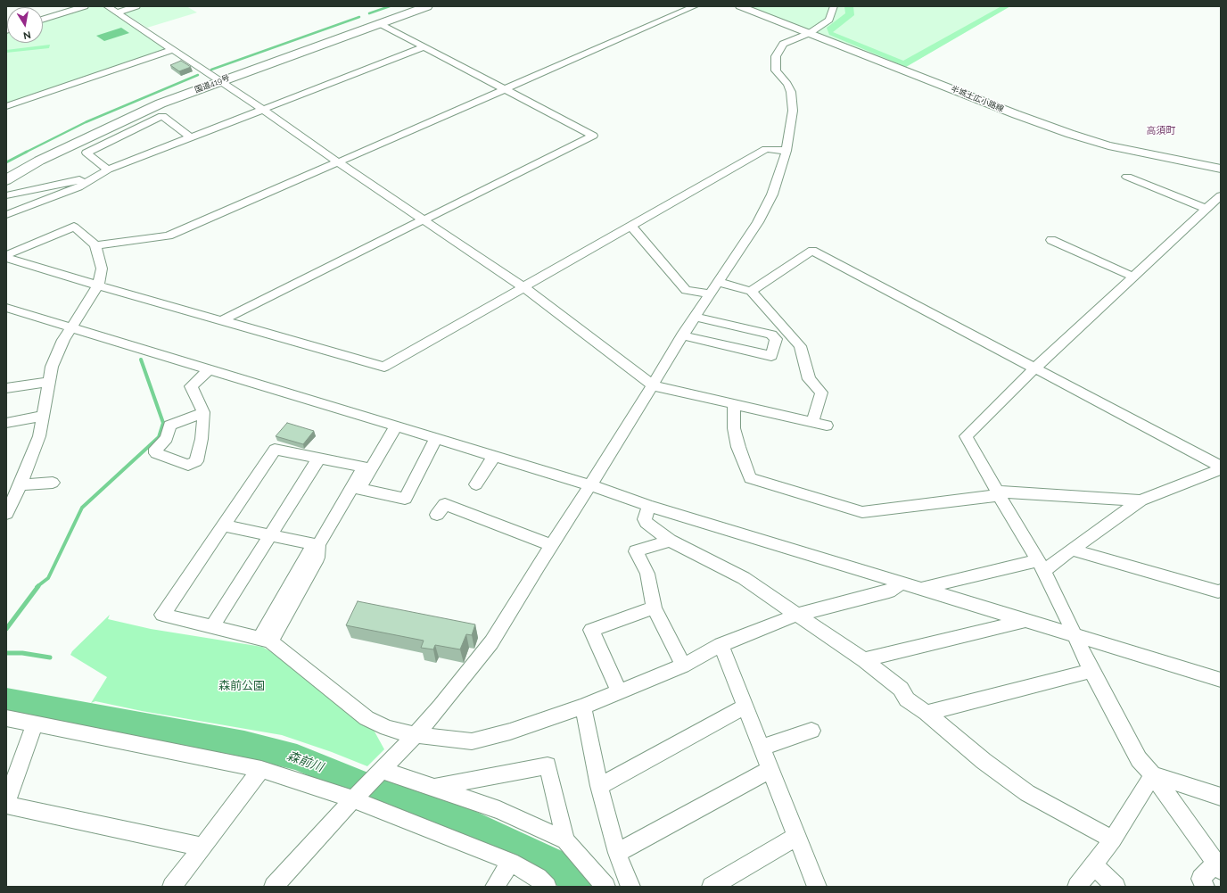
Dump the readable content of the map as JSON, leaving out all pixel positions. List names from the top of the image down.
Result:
{
  "streets": {
    "highway": ["国道419号"],
    "main road": ["半城土広小路線"]
  },
  "districts": ["高須町"],
  "water": ["森前川"],
  "parks": ["森前公園"],
  "north": "bottom"
}
